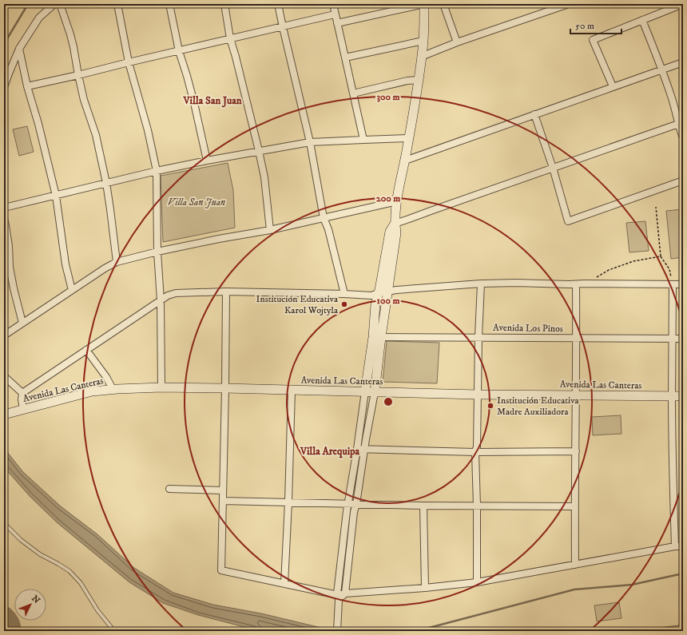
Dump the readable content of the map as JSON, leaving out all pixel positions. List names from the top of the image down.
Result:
{
  "streets": {
    "street": ["Avenida Los Pinos", "Avenida Las Canteras"]
  },
  "districts": ["Villa San Juan", "Villa Arequipa"],
  "parks": ["Villa San Juan"],
  "places": ["Institución Educativa Karol Wojtyla", "Institución Educativa Madre Auxiliadora"],
  "scale_bar": "50 m",
  "north": "top right",
  "rings": ["300 m", "200 m", "100 m"]
}
